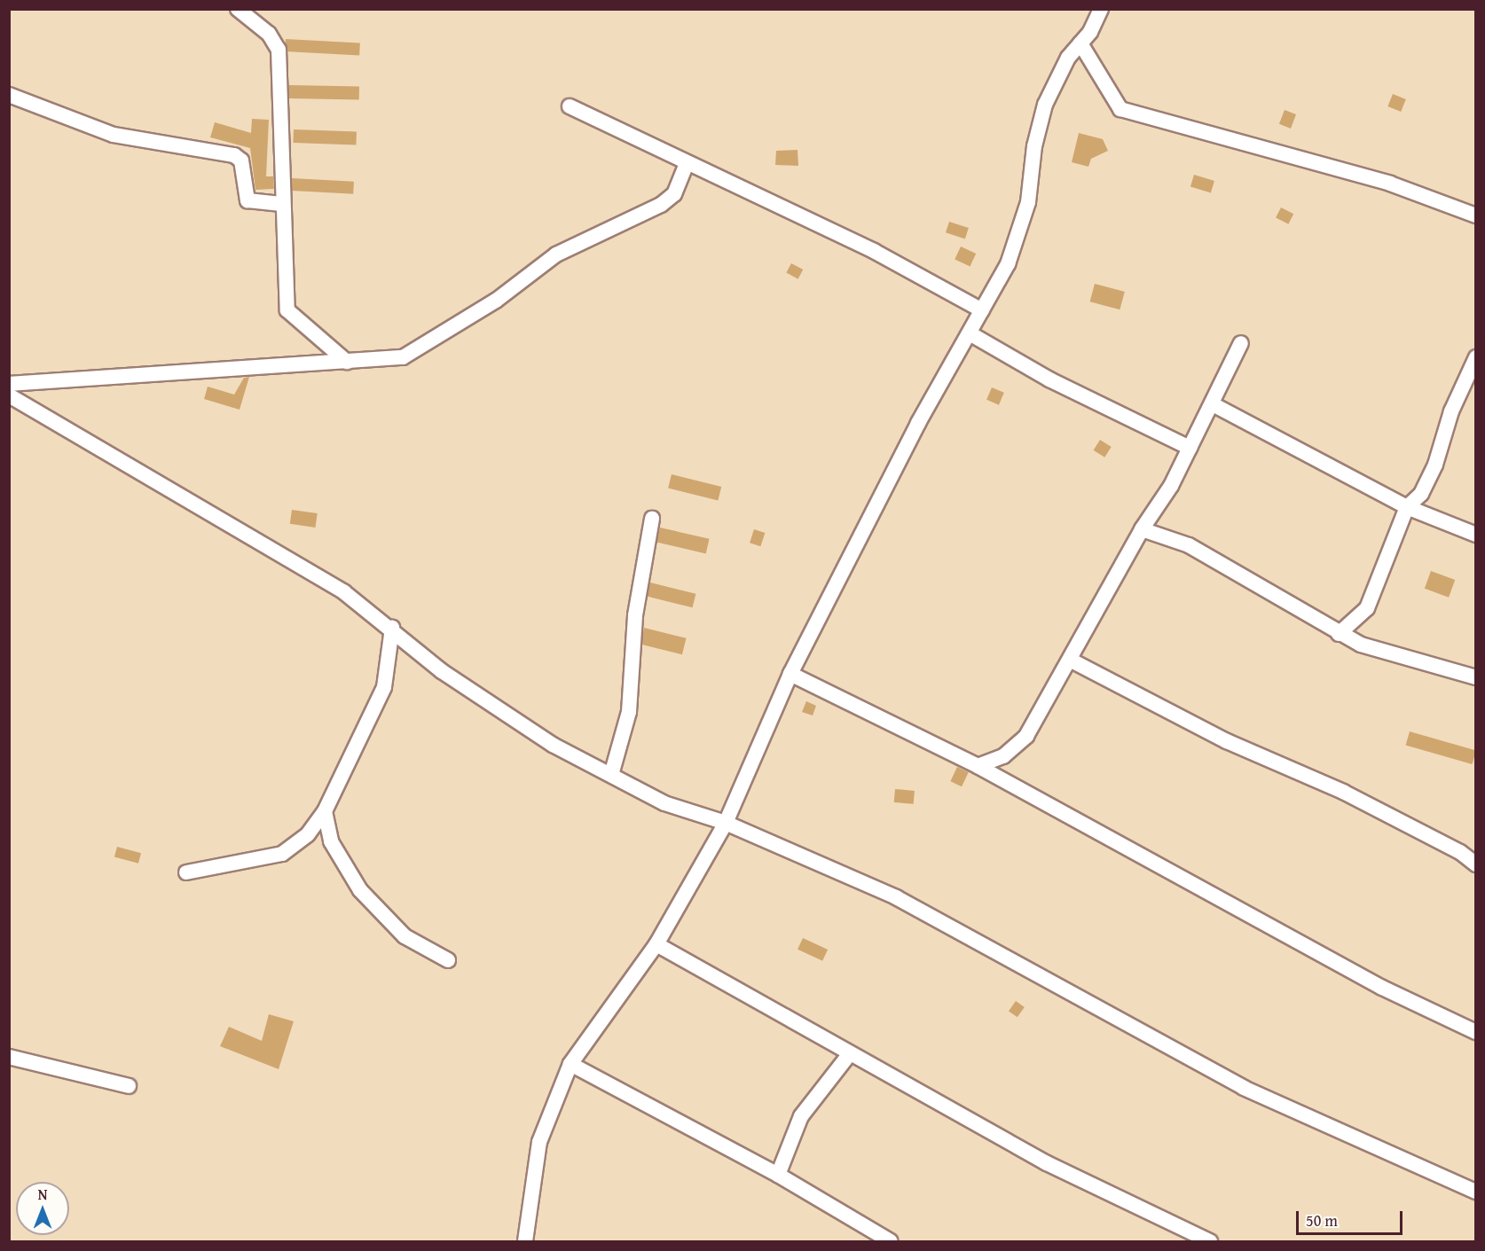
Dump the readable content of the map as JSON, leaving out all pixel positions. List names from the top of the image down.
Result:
{
  "scale_bar": "50 m",
  "north": "top"
}
